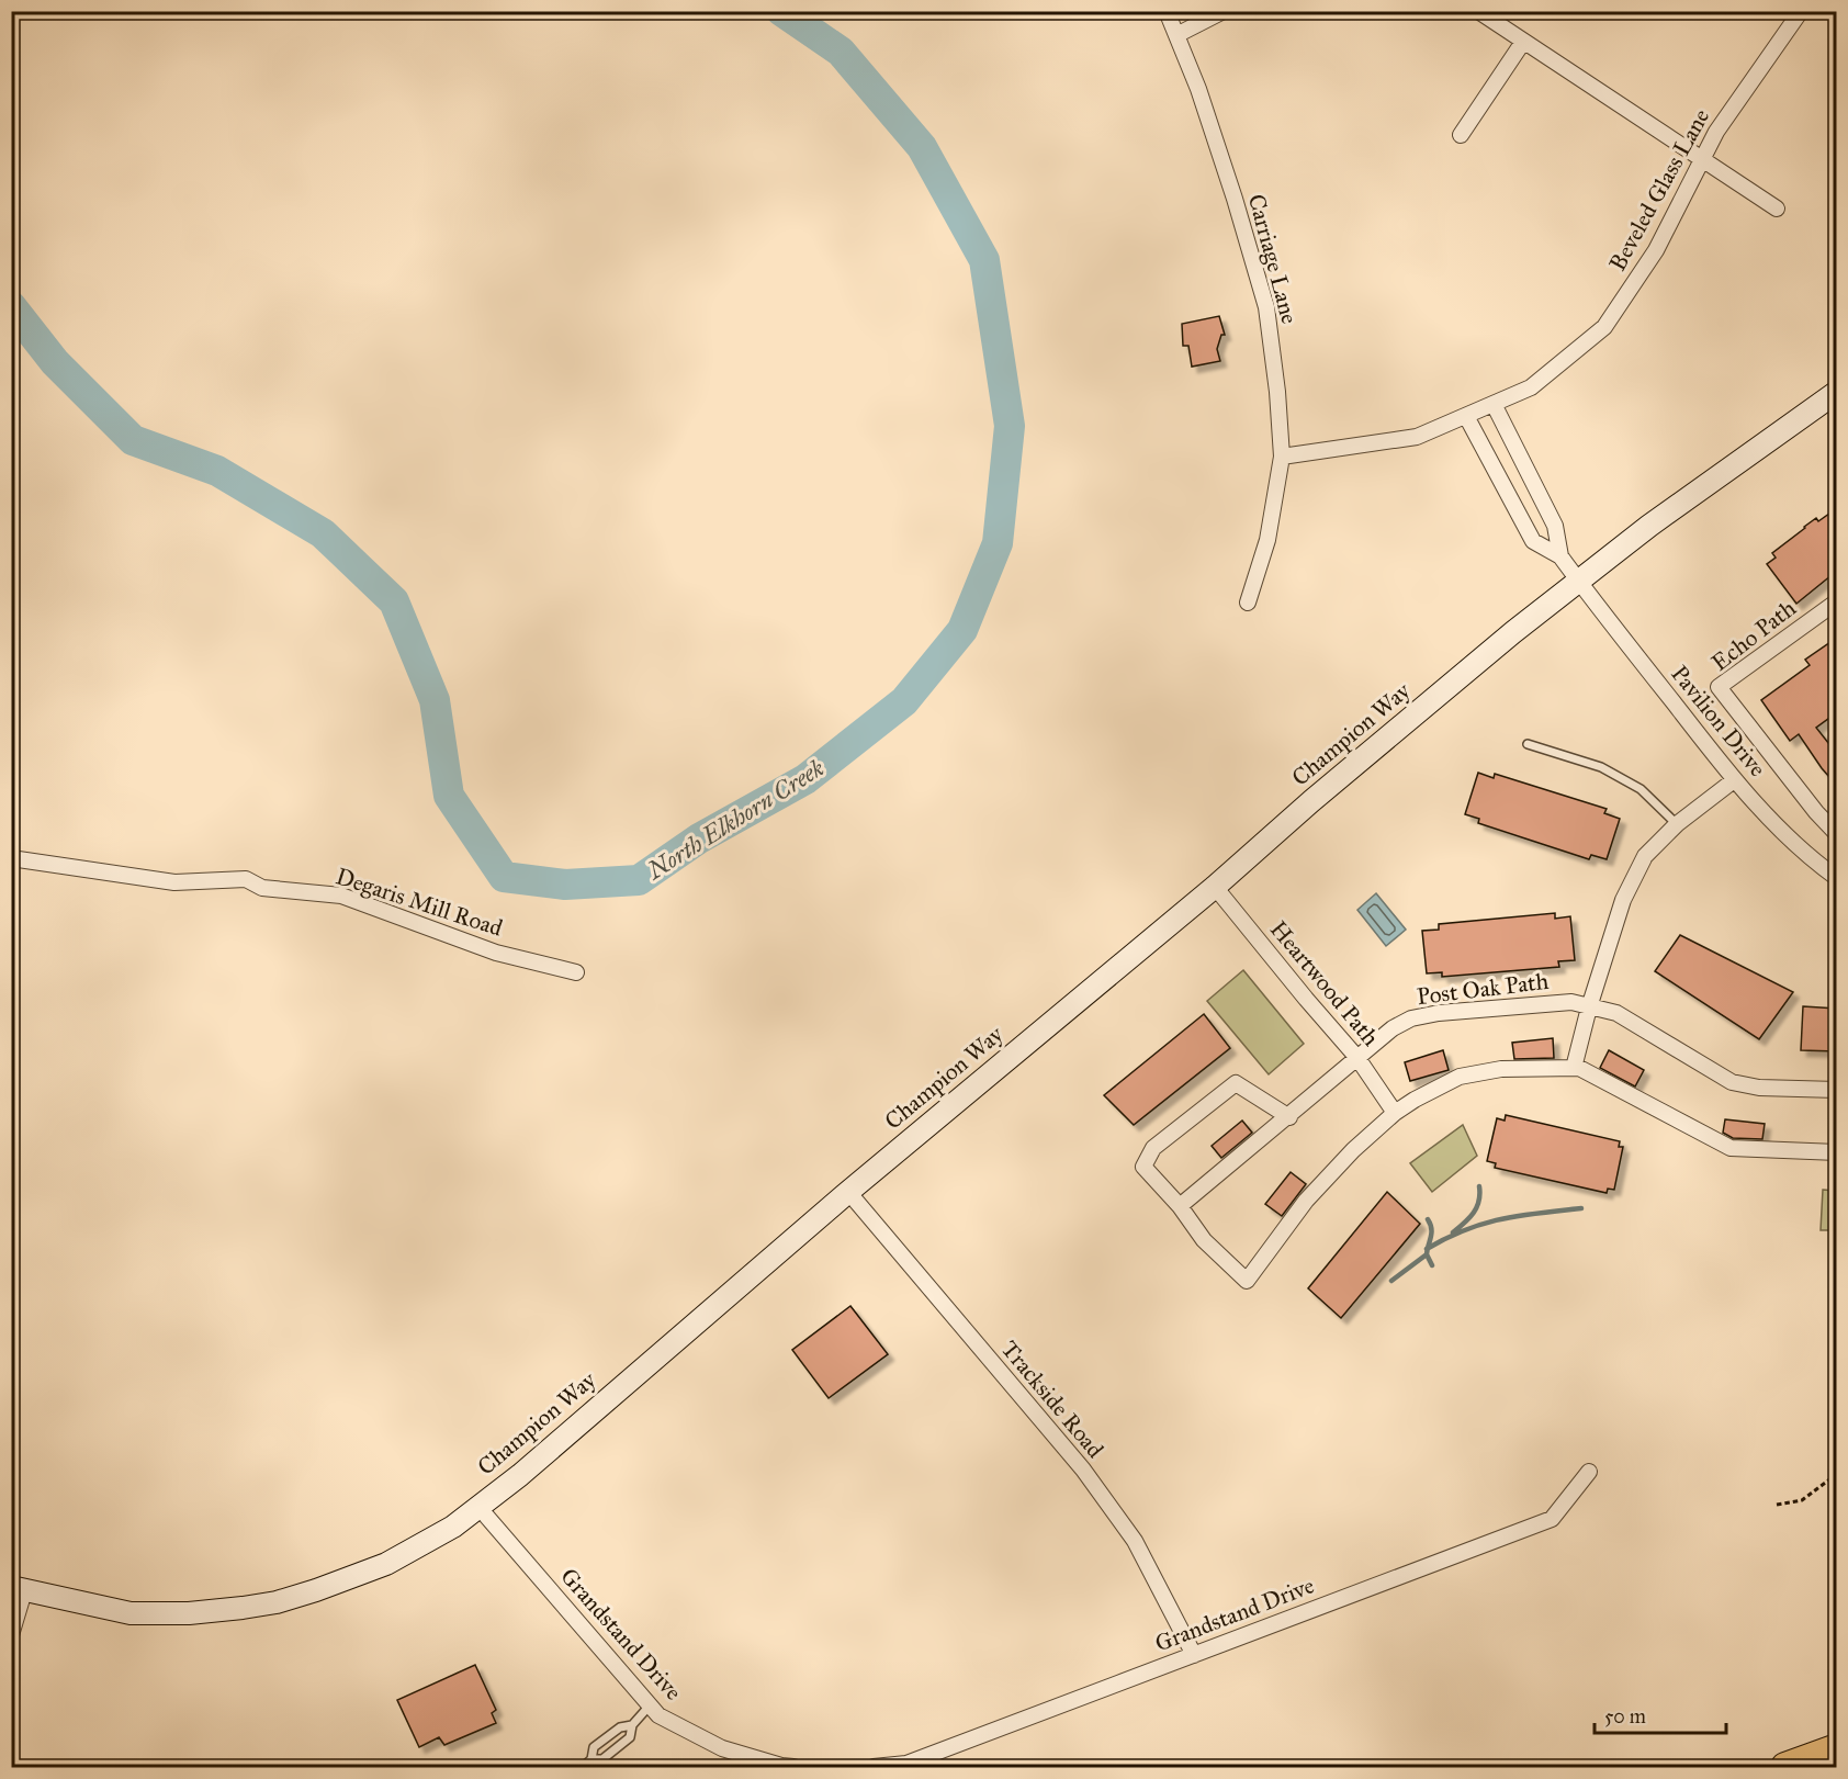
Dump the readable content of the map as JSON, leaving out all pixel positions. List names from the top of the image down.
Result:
{
  "streets": {
    "main road": ["Champion Way"],
    "street": [
      "Beveled Glass Lane",
      "Carriage Lane",
      "Echo Path",
      "Pavilion Drive",
      "Degaris Mill Road",
      "Heartwood Path",
      "Post Oak Path",
      "Trackside Road",
      "Grandstand Drive"
    ]
  },
  "crossings": [
    ["Beveled Glass Lane", "Carriage Lane"],
    ["Pavilion Drive", "Champion Way"],
    ["Champion Way", "Heartwood Path"],
    ["Champion Way", "Trackside Road"],
    ["Champion Way", "Grandstand Drive"],
    ["Heartwood Path", "Post Oak Path"],
    ["Trackside Road", "Grandstand Drive"]
  ],
  "water": ["North Elkhorn Creek"],
  "scale_bar": "50 m"
}
